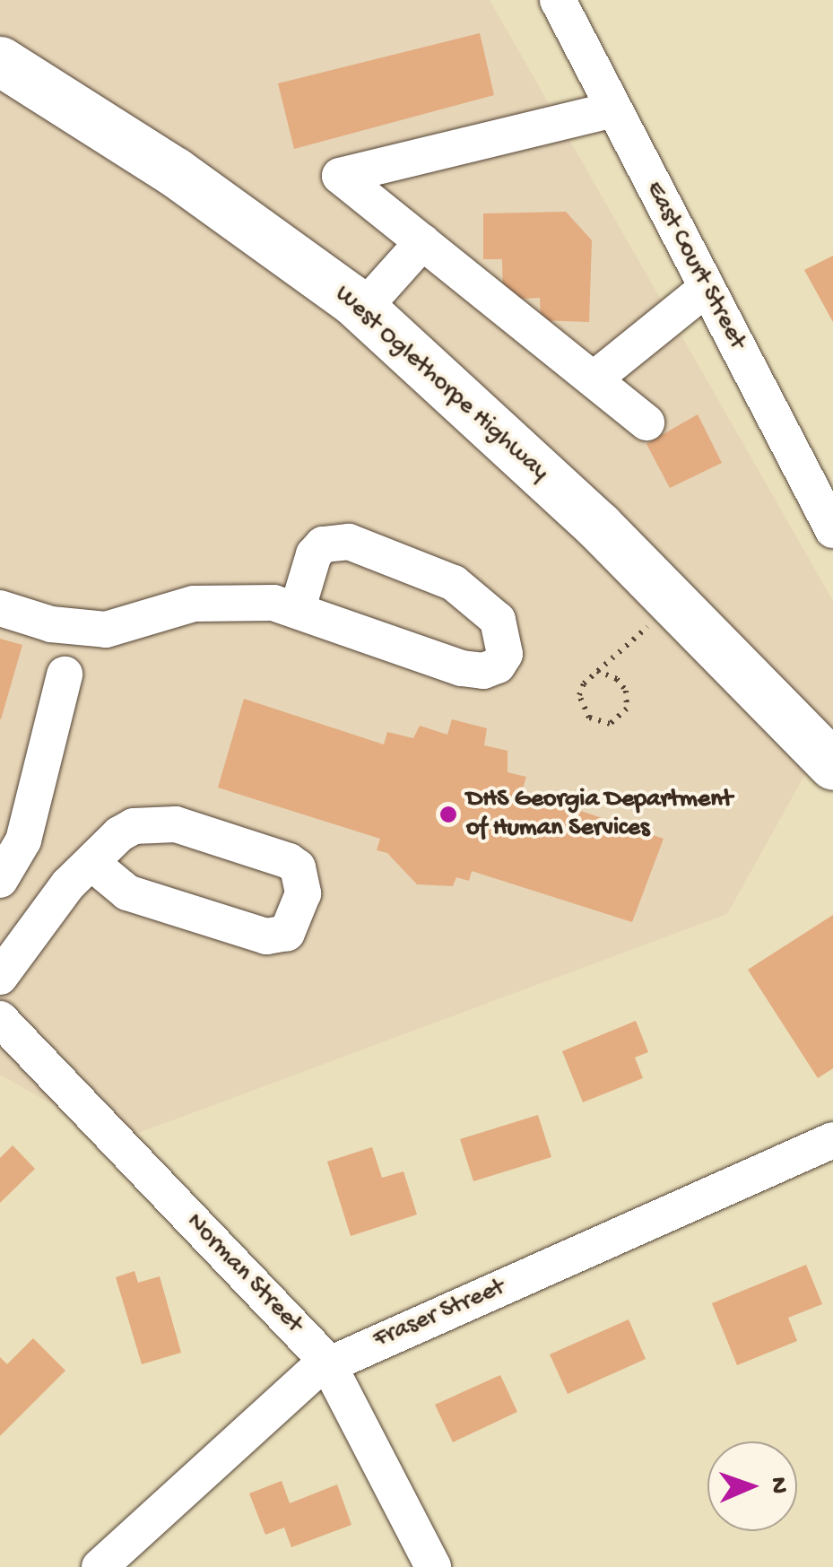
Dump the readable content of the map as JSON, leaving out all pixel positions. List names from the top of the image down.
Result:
{
  "streets": {
    "highway": ["West Oglethorpe Highway"],
    "street": ["East Court Street", "Norman Street", "Fraser Street"]
  },
  "crossings": [
    ["Norman Street", "Fraser Street"]
  ],
  "places": ["DHS Georgia Department of Human Services"],
  "north": "right"
}
